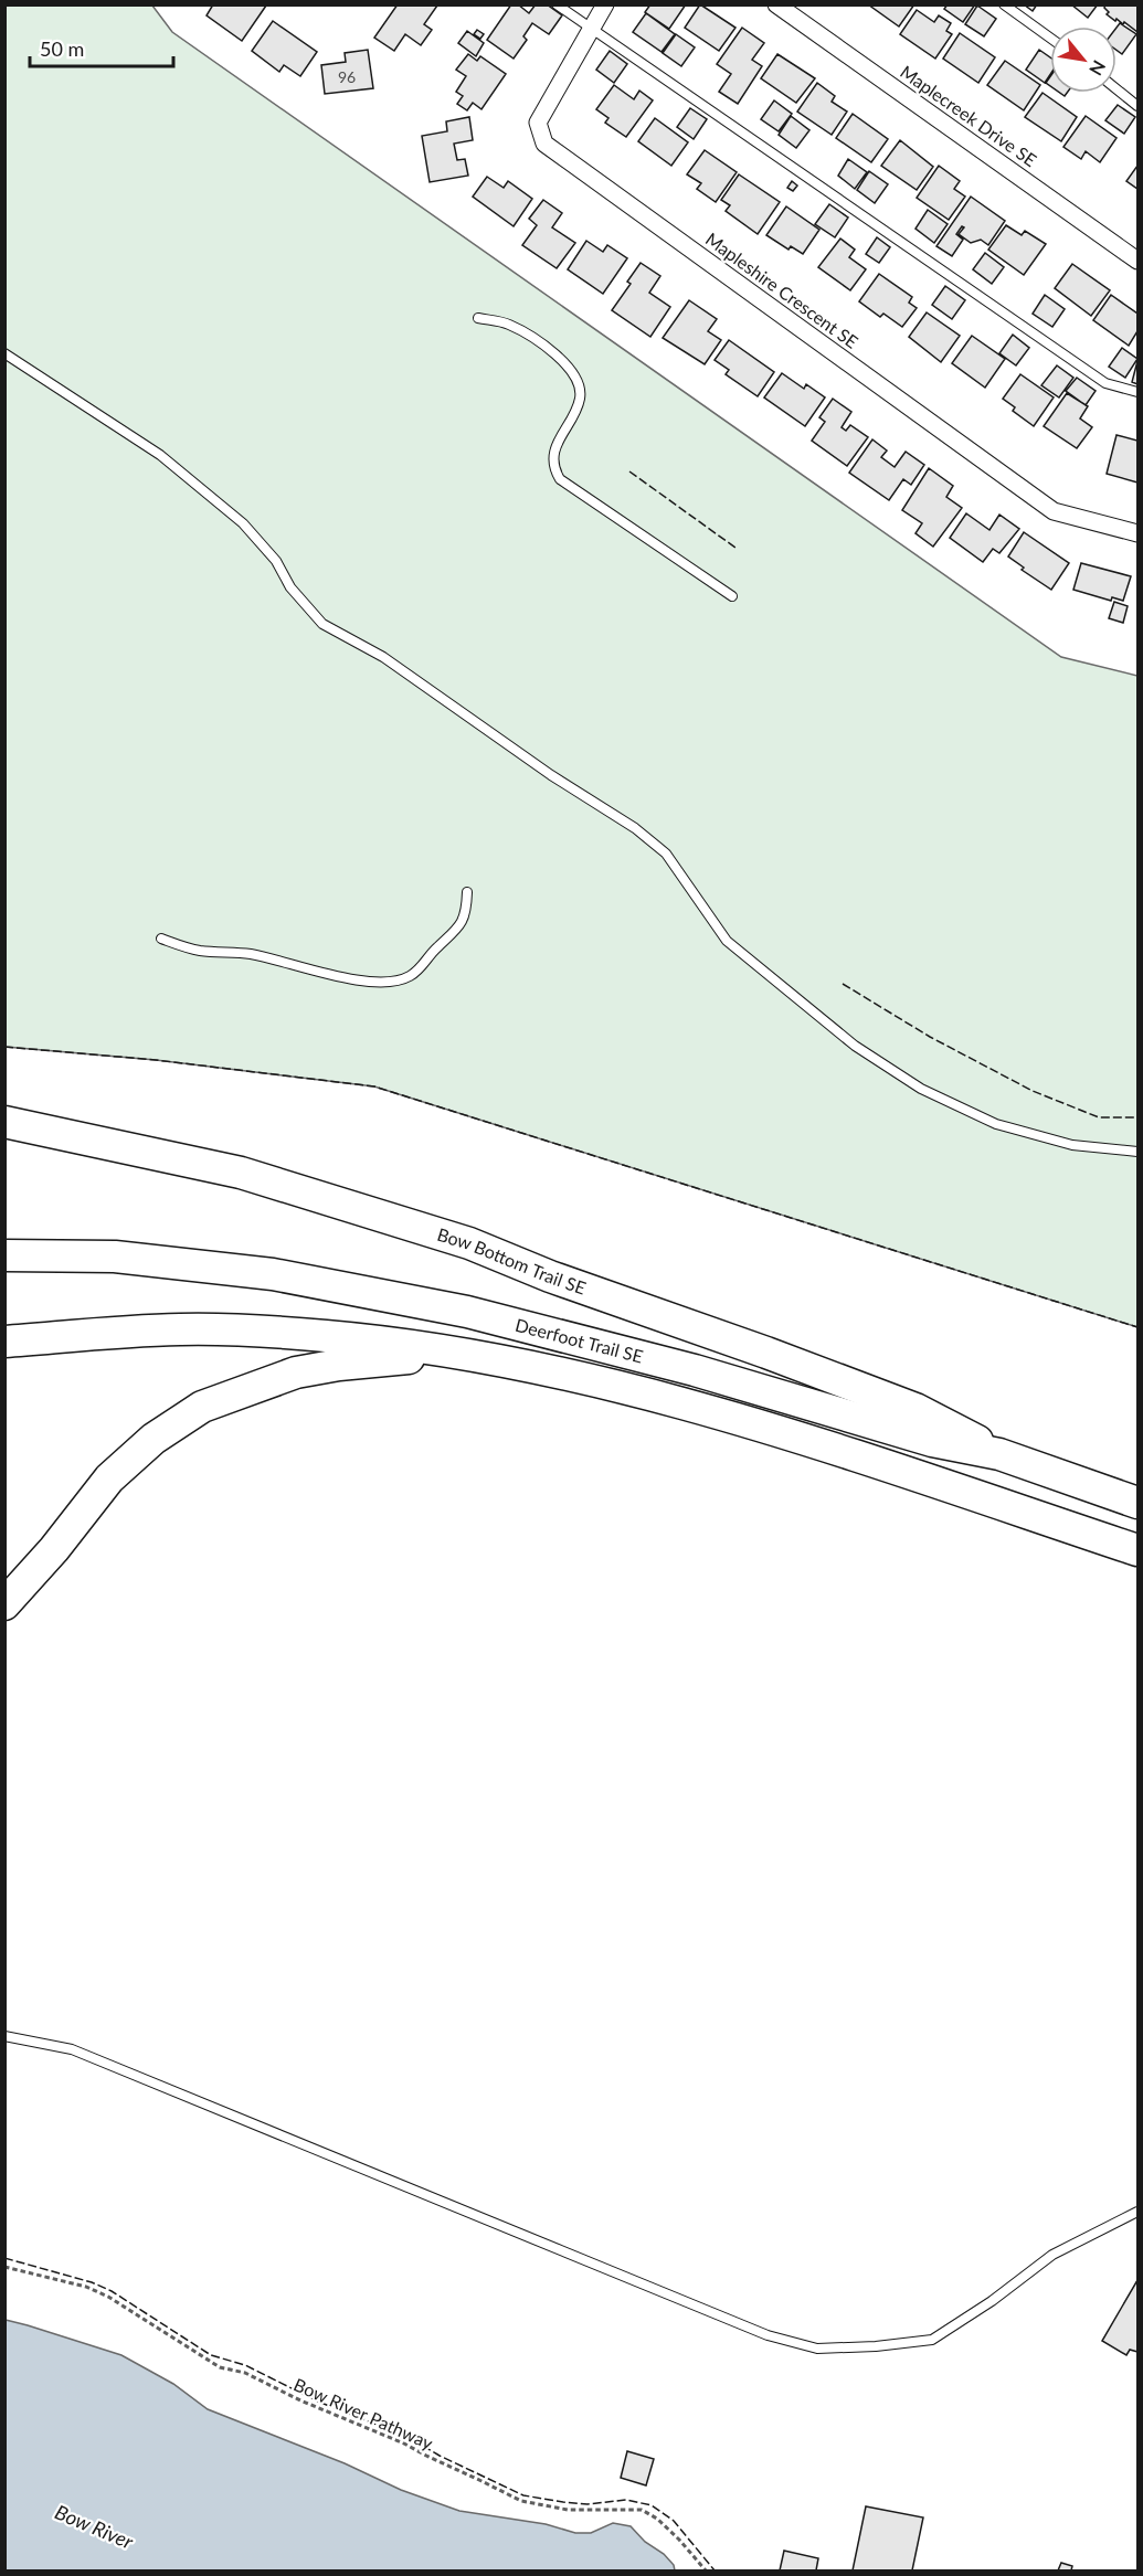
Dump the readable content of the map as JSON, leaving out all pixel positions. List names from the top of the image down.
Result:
{
  "streets": {
    "highway": ["Bow Bottom Trail SE", "Deerfoot Trail SE"],
    "street": ["Maplecreek Drive SE", "Mapleshire Crescent SE"],
    "path": ["Bow River Pathway"]
  },
  "crossings": [
    ["Bow Bottom Trail SE", "Deerfoot Trail SE"]
  ],
  "water": ["Bow River"],
  "house_numbers": ["96"],
  "scale_bar": "50 m",
  "north": "bottom right"
}
